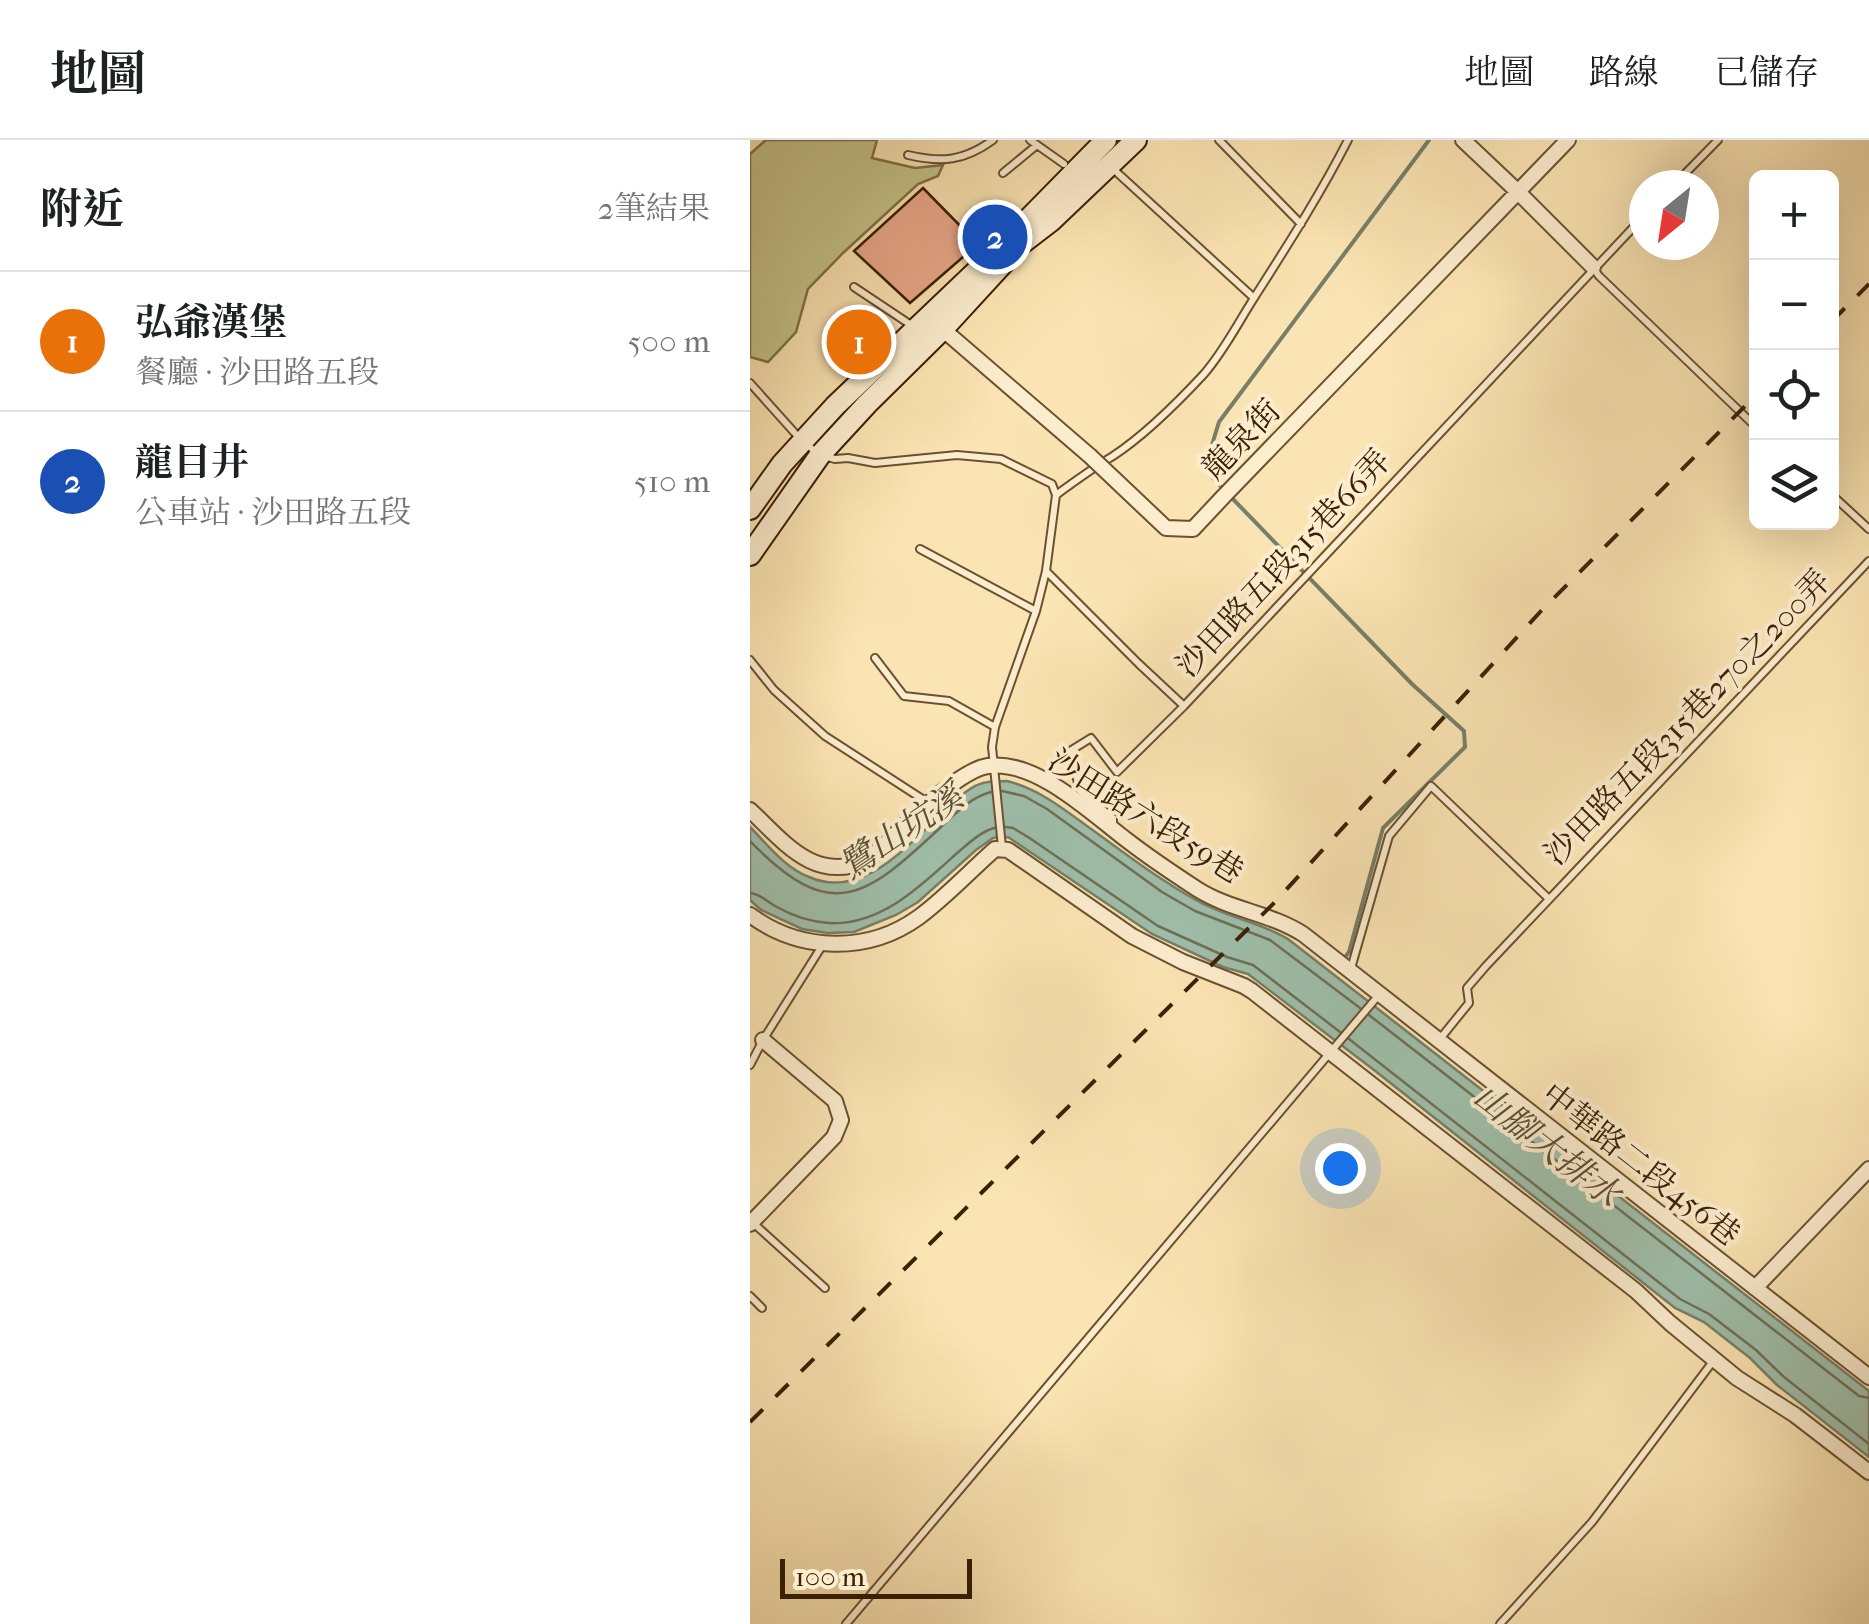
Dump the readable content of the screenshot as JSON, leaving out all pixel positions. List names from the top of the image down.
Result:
{
  "streets": {
    "street": ["龍泉街", "沙田路六段59巷", "中華路二段456巷"],
    "lane": ["沙田路五段315巷66弄", "沙田路五段315巷270之200弄"]
  },
  "crossings": [
    ["沙田路五段315巷66弄", "沙田路六段59巷"],
    ["沙田路五段315巷270之200弄", "沙田路六段59巷"],
    ["沙田路六段59巷", "中華路二段456巷"]
  ],
  "water": ["鷺山坑溪", "山腳大排水"],
  "scale_bar": "100 m",
  "north": "bottom left",
  "page": {
    "header": "地圖",
    "nav": ["地圖", "路線", "已儲存"],
    "heading": ["附近", "2筆結果"],
    "map_buttons": ["+", "−"],
    "pins": ["2", "1"],
    "list": [
      {
        "mark": "1",
        "name": "弘爺漢堡",
        "note": "餐廳 · 沙田路五段",
        "value": "500 m"
      },
      {
        "mark": "2",
        "name": "龍目井",
        "note": "公車站 · 沙田路五段",
        "value": "510 m"
      }
    ],
    "scale": "100 m"
  }
}
